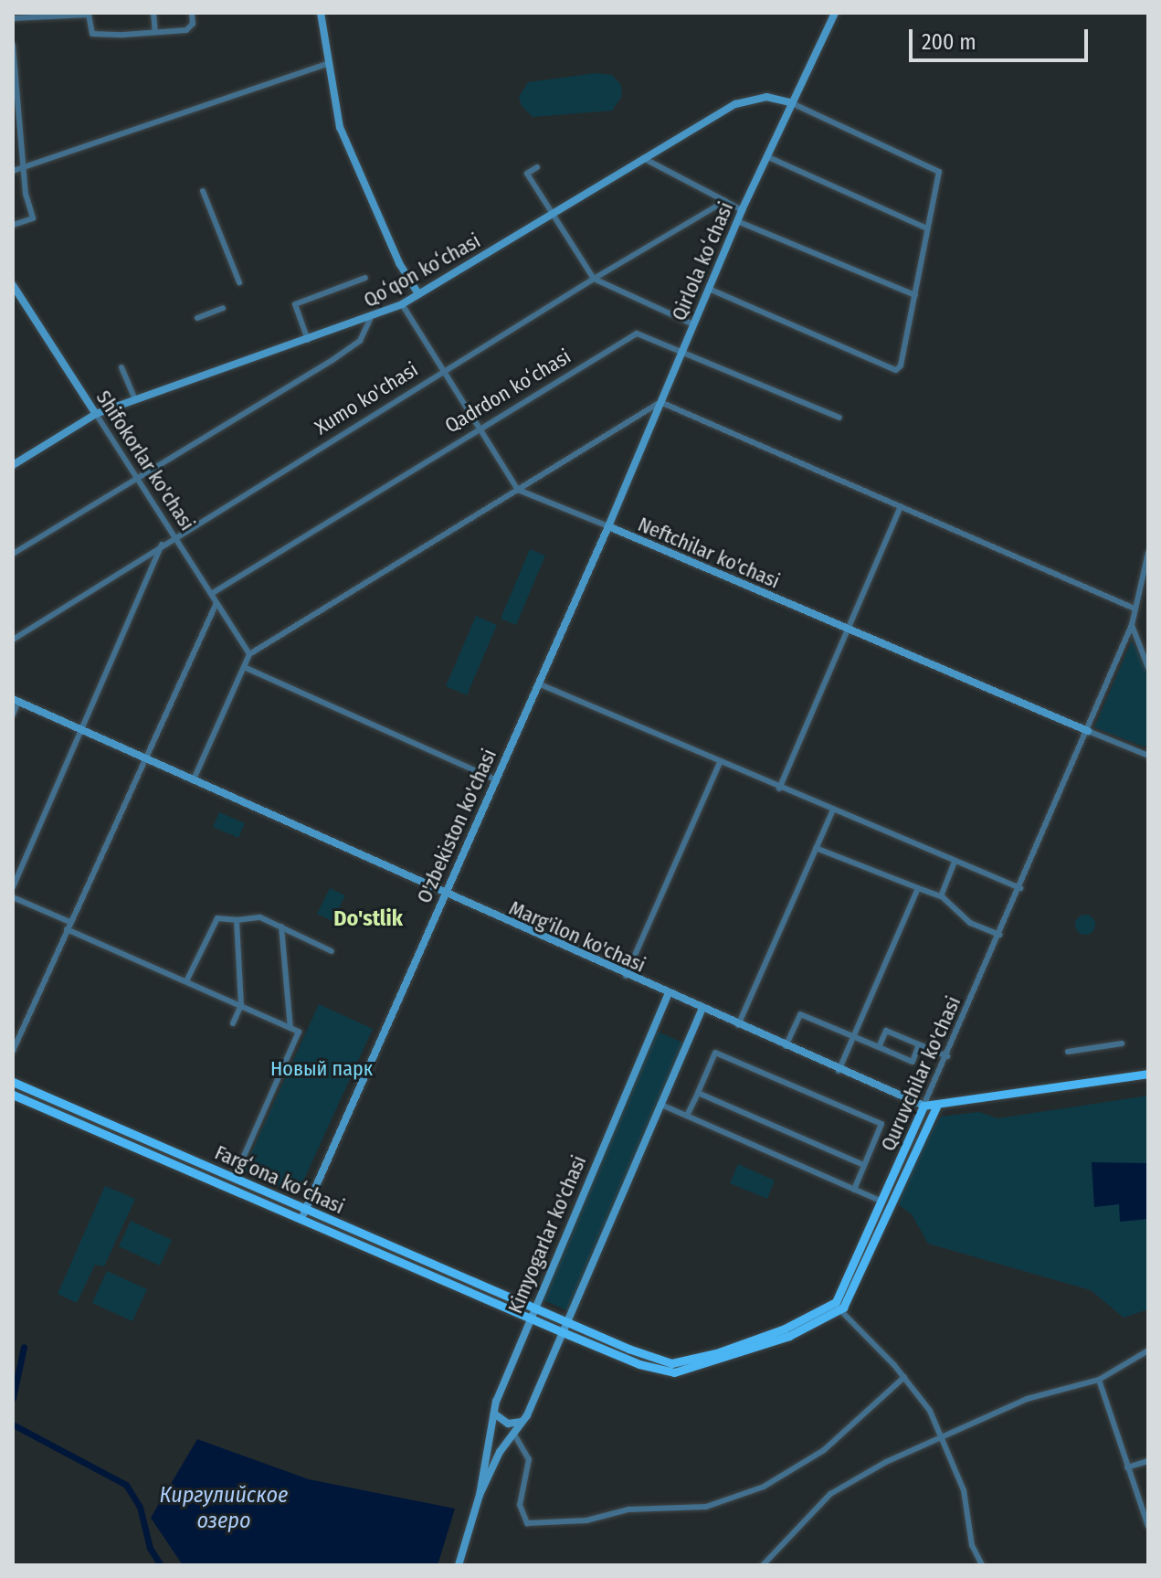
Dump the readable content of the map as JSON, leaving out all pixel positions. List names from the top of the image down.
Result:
{
  "streets": {
    "main road": ["Marg'ilon ko'chasi", "Quruvchilar ko'chasi", "Fargʻona koʻchasi"],
    "street": [
      "Qirlola koʻchasi",
      "Qoʻqon koʻchasi",
      "Qadrdon koʻchasi",
      "Xumo ko'chasi",
      "Shifokorlar ko'chasi",
      "Neftchilar ko'chasi",
      "O'zbekiston ko'chasi",
      "Kimyogarlar ko'chasi"
    ]
  },
  "crossings": [
    ["Qirlola koʻchasi", "Qoʻqon koʻchasi"],
    ["Qirlola koʻchasi", "Qadrdon koʻchasi"],
    ["Qirlola koʻchasi", "Neftchilar ko'chasi"],
    ["Qirlola koʻchasi", "O'zbekiston ko'chasi"],
    ["Qoʻqon koʻchasi", "Shifokorlar ko'chasi"],
    ["Qadrdon koʻchasi", "Shifokorlar ko'chasi"],
    ["Xumo ko'chasi", "Shifokorlar ko'chasi"],
    ["Neftchilar ko'chasi", "O'zbekiston ko'chasi"],
    ["Neftchilar ko'chasi", "Quruvchilar ko'chasi"],
    ["O'zbekiston ko'chasi", "Marg'ilon ko'chasi"],
    ["O'zbekiston ko'chasi", "Fargʻona koʻchasi"],
    ["Marg'ilon ko'chasi", "Quruvchilar ko'chasi"],
    ["Marg'ilon ko'chasi", "Kimyogarlar ko'chasi"],
    ["Quruvchilar ko'chasi", "Fargʻona koʻchasi"],
    ["Quruvchilar ko'chasi", "Kimyogarlar ko'chasi"],
    ["Fargʻona koʻchasi", "Kimyogarlar ko'chasi"]
  ],
  "districts": ["Do'stlik"],
  "water": ["Киргулийское озеро"],
  "parks": ["Новый парк"],
  "scale_bar": "200 m"
}
